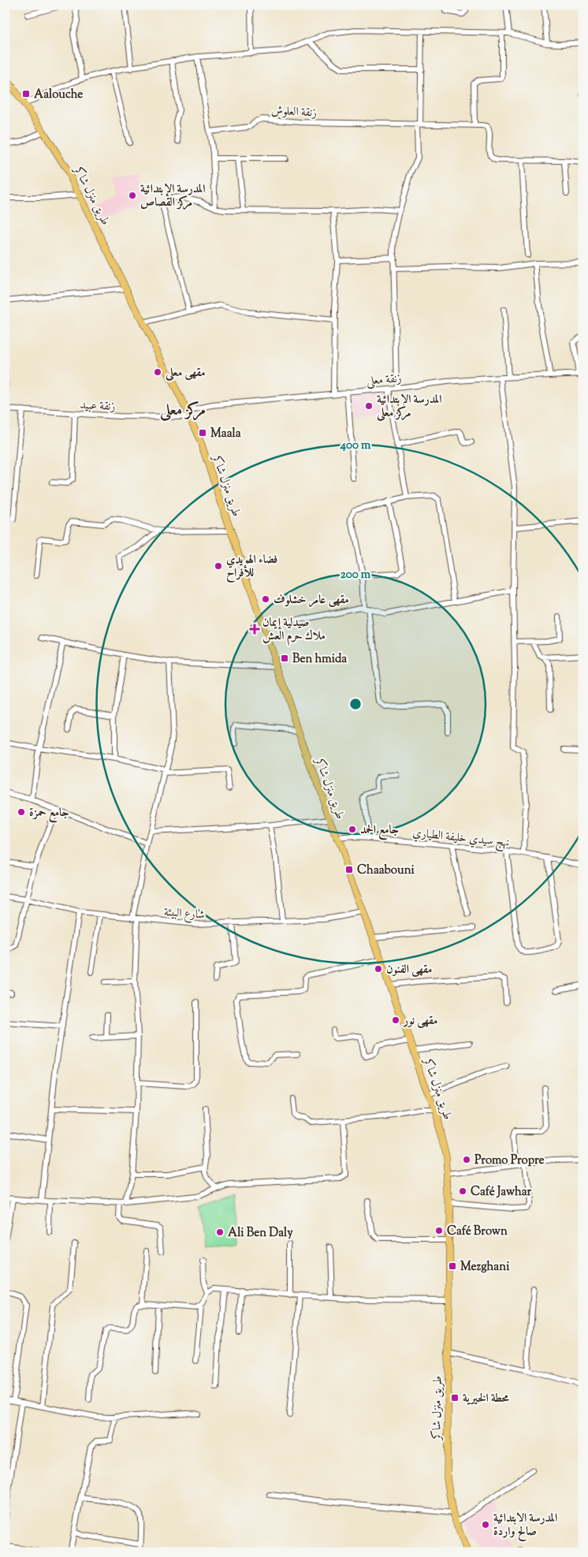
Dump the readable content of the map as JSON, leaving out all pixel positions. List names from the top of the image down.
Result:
{
  "streets": {
    "main road": ["طريق منزل شاكر"],
    "street": [
      "زنقة العلوش",
      "زنقة معلى",
      "زنقة عبيد",
      "نهج سيدي خليفة الطياري",
      "شارع البيئة"
    ]
  },
  "crossings": [
    ["طريق منزل شاكر", "زنقة معلى"],
    ["طريق منزل شاكر", "زنقة عبيد"],
    ["طريق منزل شاكر", "نهج سيدي خليفة الطياري"],
    ["طريق منزل شاكر", "شارع البيئة"]
  ],
  "districts": ["مركز معلى"],
  "places": {
    "transit": [
      "Aalouche",
      "Maala",
      "Ben hmida",
      "Chaabouni",
      "Mezghani",
      "محطة الخيرية"
    ],
    "other": [
      "المدرسة الإبتدائية مركز القصاص",
      "مقهى معلى",
      "المدرسة الإبتدائية مركز معلى",
      "فضاء الهويدي للأفراح",
      "مقهى عامر خشلوف",
      "جامع حمزة",
      "جامع الحمد",
      "مقهى الفنون",
      "مقهى نور",
      "Promo Propre",
      "Café Jawhar",
      "Café Brown",
      "Ali Ben Daly",
      "المدرسة الابتدائية صالح واردة"
    ],
    "health": ["صيدلية إيمان ملاك حرم العش"]
  },
  "rings": ["400 m", "200 m"]
}
